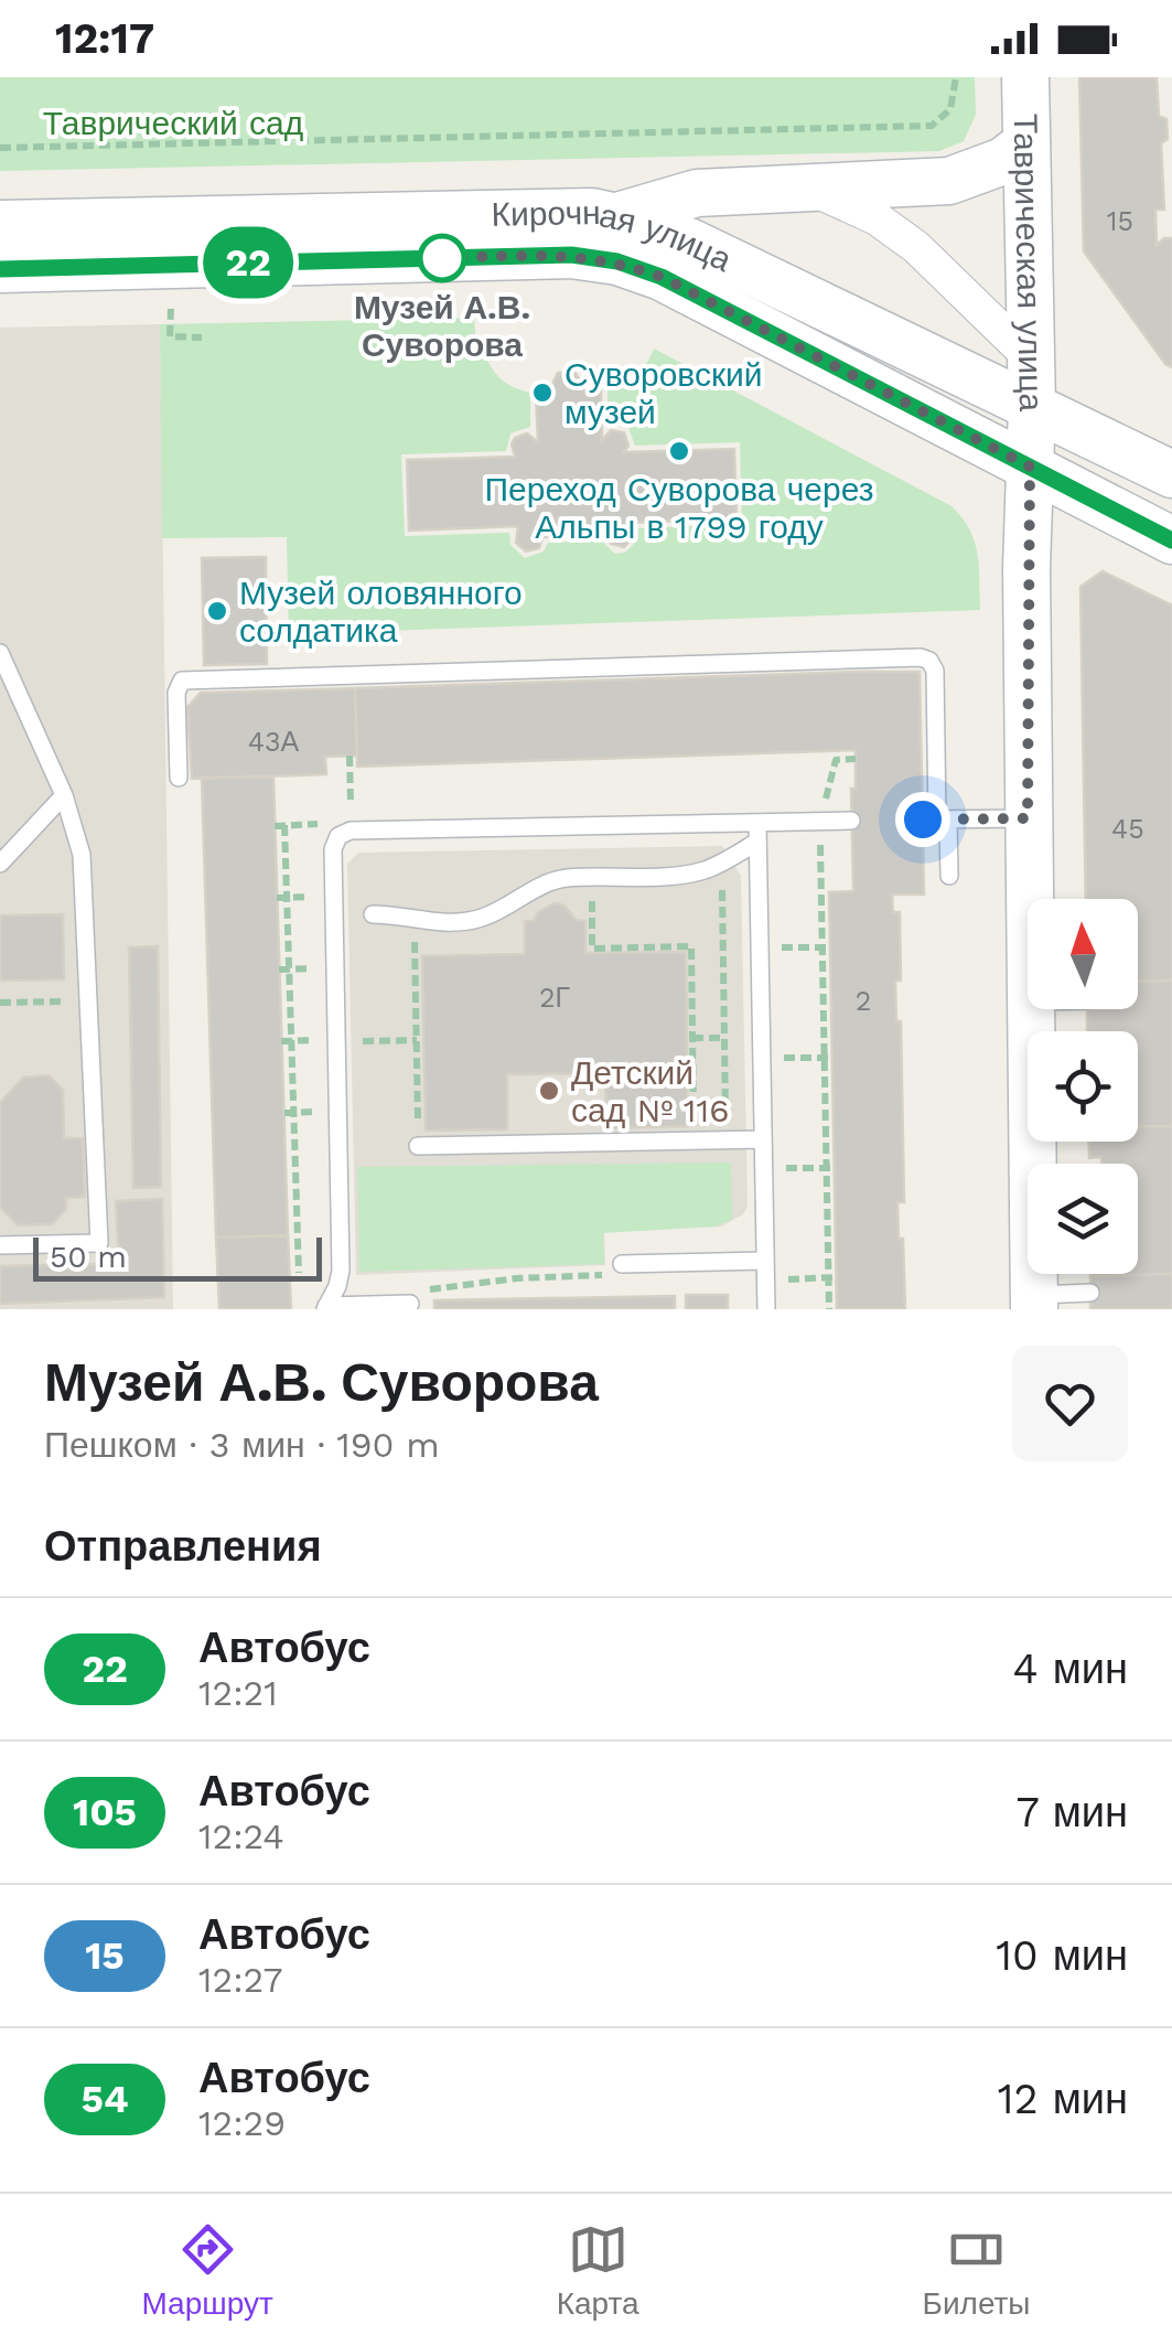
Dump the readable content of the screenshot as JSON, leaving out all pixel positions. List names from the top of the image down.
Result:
{
  "streets": {
    "main road": ["Кирочная улица", "Таврическая улица"]
  },
  "crossings": [
    ["Кирочная улица", "Таврическая улица"]
  ],
  "parks": ["Таврический сад"],
  "places": [
    "Музей А.В. Суворова",
    "Суворовский музей",
    "Переход Суворова через Альпы в 1799 году",
    "Музей оловянного солдатика",
    "Детский сад № 116"
  ],
  "lines": ["bus line 22"],
  "house_numbers": [
    "15",
    "43А",
    "45",
    "2Г",
    "2"
  ],
  "scale_bar": "50 m",
  "north": "top",
  "page": {
    "status": "12:17",
    "on_map": "22",
    "scale": "50 m",
    "heading": [
      ["Музей А.В. Суворова", "Пешком · 3 мин · 190 m"],
      "Отправления"
    ],
    "list": [
      {
        "mark": "22",
        "name": "Автобус",
        "note": "12:21",
        "value": "4 мин"
      },
      {
        "mark": "105",
        "name": "Автобус",
        "note": "12:24",
        "value": "7 мин"
      },
      {
        "mark": "15",
        "name": "Автобус",
        "note": "12:27",
        "value": "10 мин"
      },
      {
        "mark": "54",
        "name": "Автобус",
        "note": "12:29",
        "value": "12 мин"
      }
    ],
    "tabs": ["Маршрут", "Карта", "Билеты"]
  }
}
